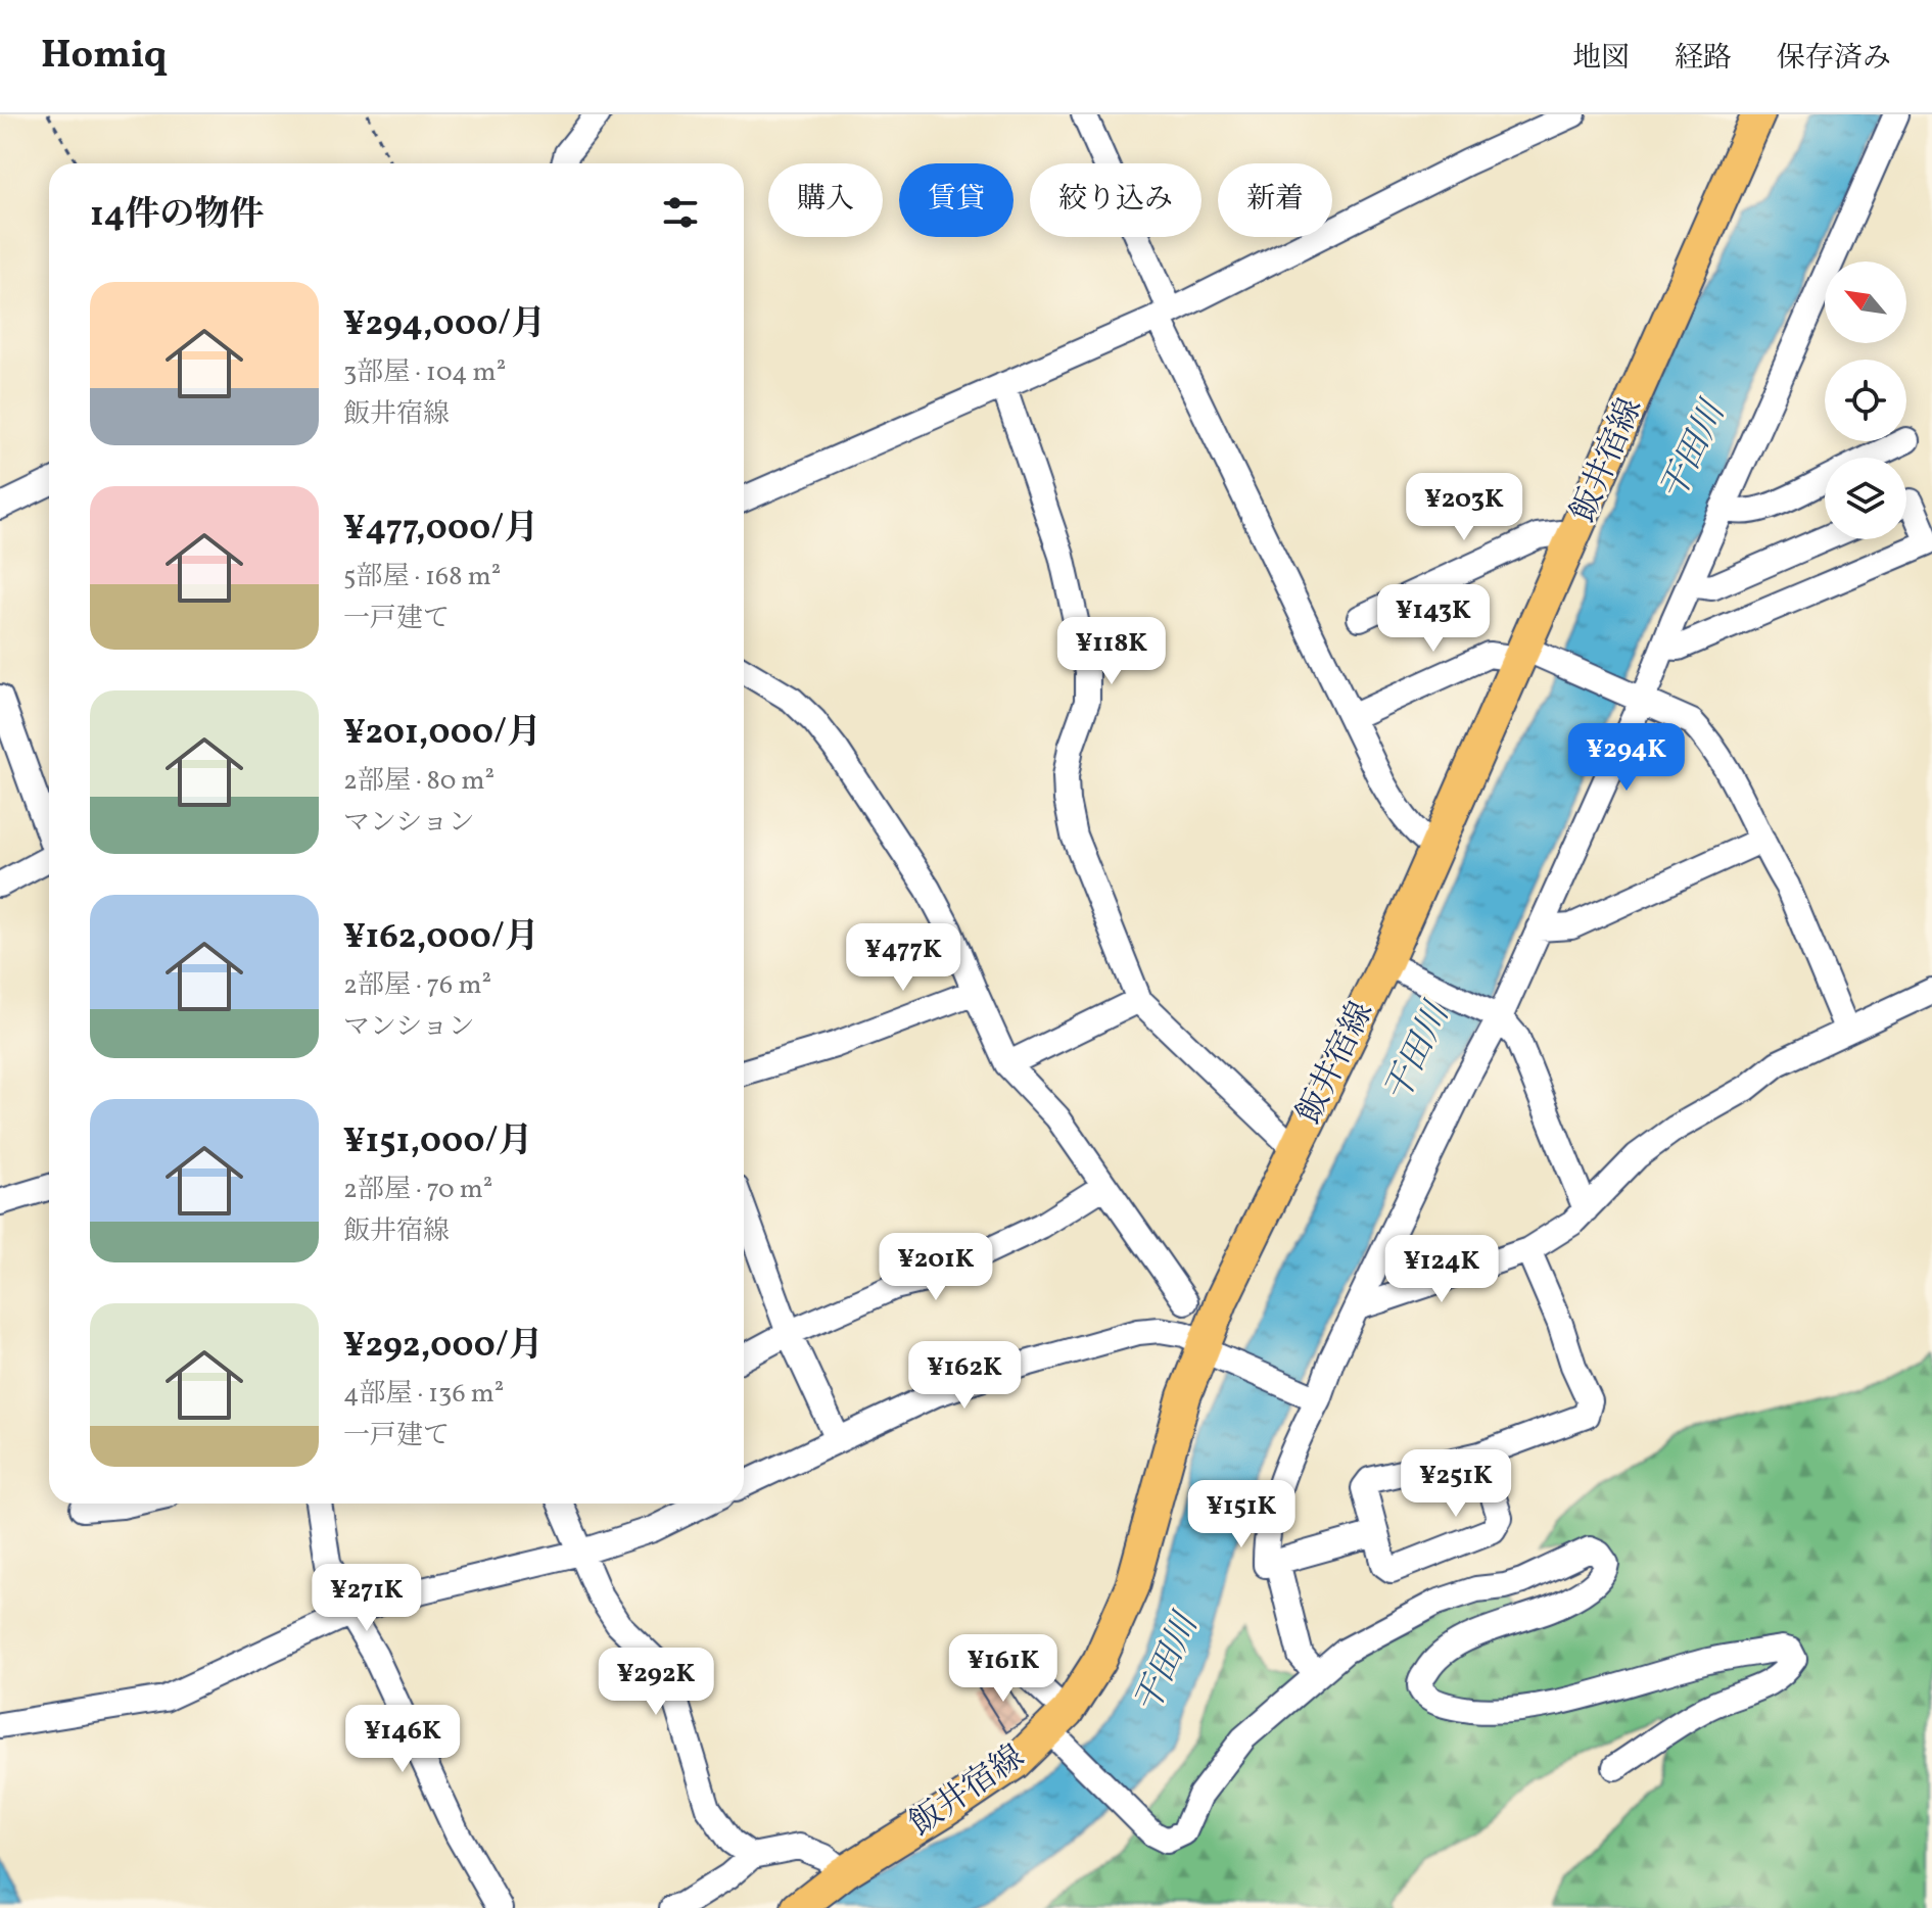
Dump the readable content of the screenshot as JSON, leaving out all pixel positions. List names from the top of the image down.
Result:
{
  "streets": {
    "main road": ["飯井宿線"]
  },
  "water": ["干田川"],
  "north": "top left",
  "page": {
    "header": "Homiq",
    "nav": ["地図", "経路", "保存済み"],
    "chip": [
      "購入",
      "賃貸",
      "絞り込み",
      "新着"
    ],
    "heading": "14件の物件",
    "list": [
      {
        "name": "¥294,000/月",
        "note": "3部屋 · 104 m² · 飯井宿線"
      },
      {
        "name": "¥477,000/月",
        "note": "5部屋 · 168 m² · 一戸建て"
      },
      {
        "name": "¥201,000/月",
        "note": "2部屋 · 80 m² · マンション"
      },
      {
        "name": "¥162,000/月",
        "note": "2部屋 · 76 m² · マンション"
      },
      {
        "name": "¥151,000/月",
        "note": "2部屋 · 70 m² · 飯井宿線"
      },
      {
        "name": "¥292,000/月",
        "note": "4部屋 · 136 m² · 一戸建て"
      }
    ],
    "price": [
      "¥203K",
      "¥143K",
      "¥118K",
      "¥294K",
      "¥477K",
      "¥201K",
      "¥124K",
      "¥162K",
      "¥251K",
      "¥151K",
      "¥271K",
      "¥161K",
      "¥292K",
      "¥146K"
    ]
  }
}
